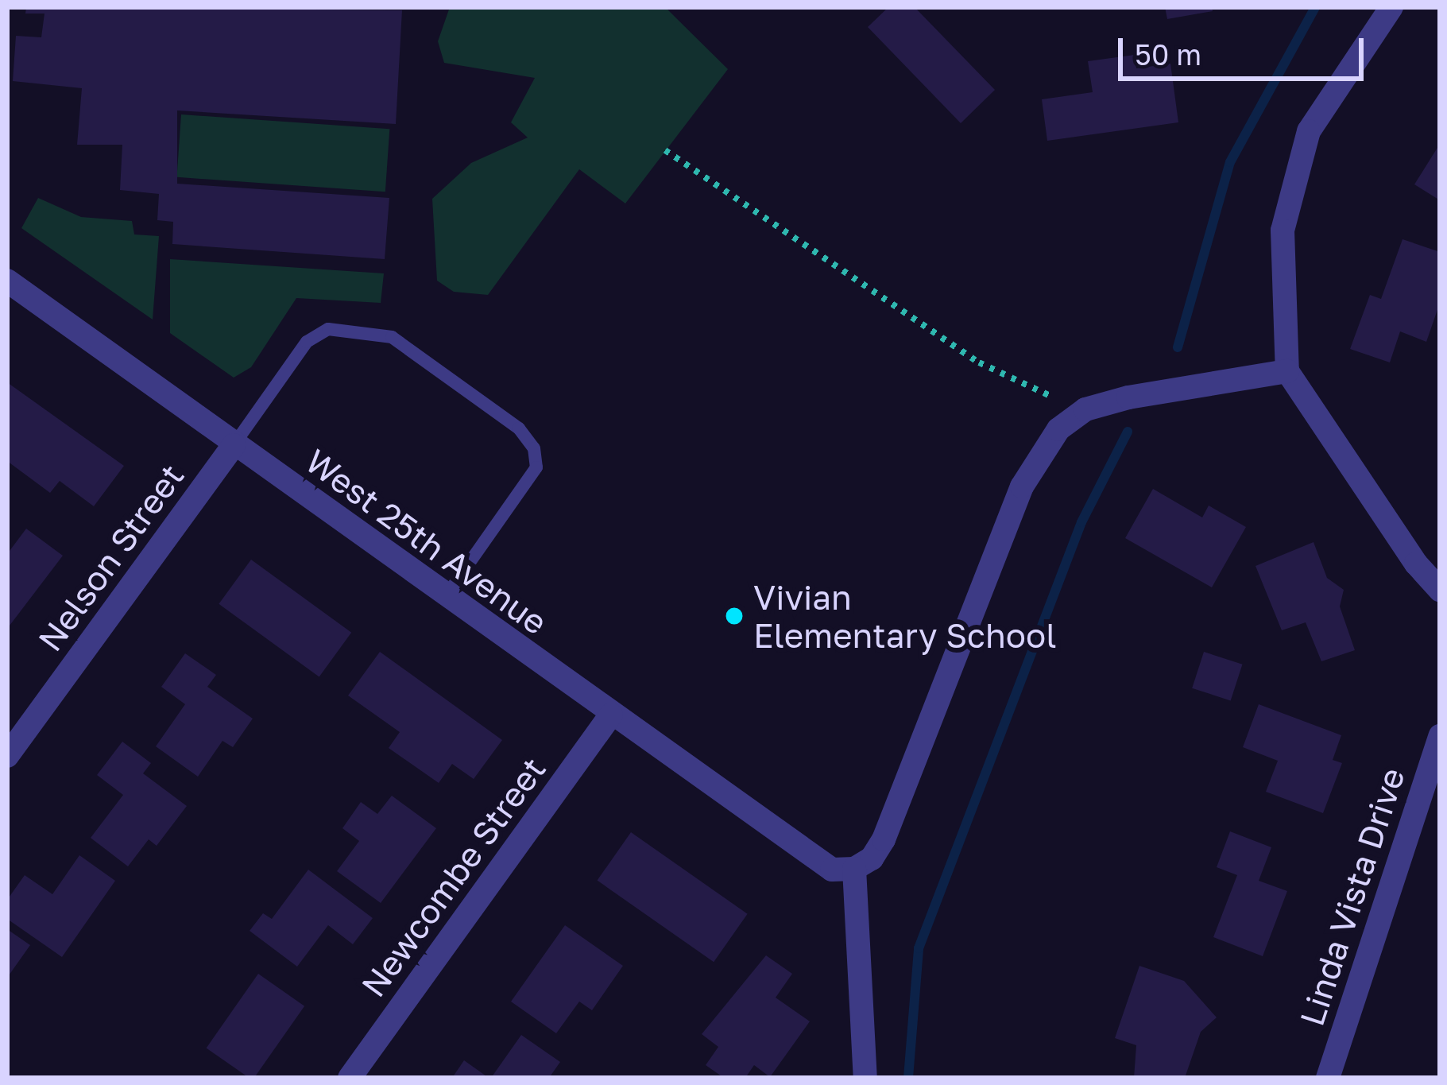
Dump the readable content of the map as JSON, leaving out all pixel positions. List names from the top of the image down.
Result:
{
  "streets": {
    "street": [
      "West 25th Avenue",
      "Nelson Street",
      "Newcombe Street",
      "Linda Vista Drive"
    ]
  },
  "crossings": [
    ["West 25th Avenue", "Nelson Street"],
    ["West 25th Avenue", "Newcombe Street"]
  ],
  "places": ["Vivian Elementary School"],
  "scale_bar": "50 m"
}
